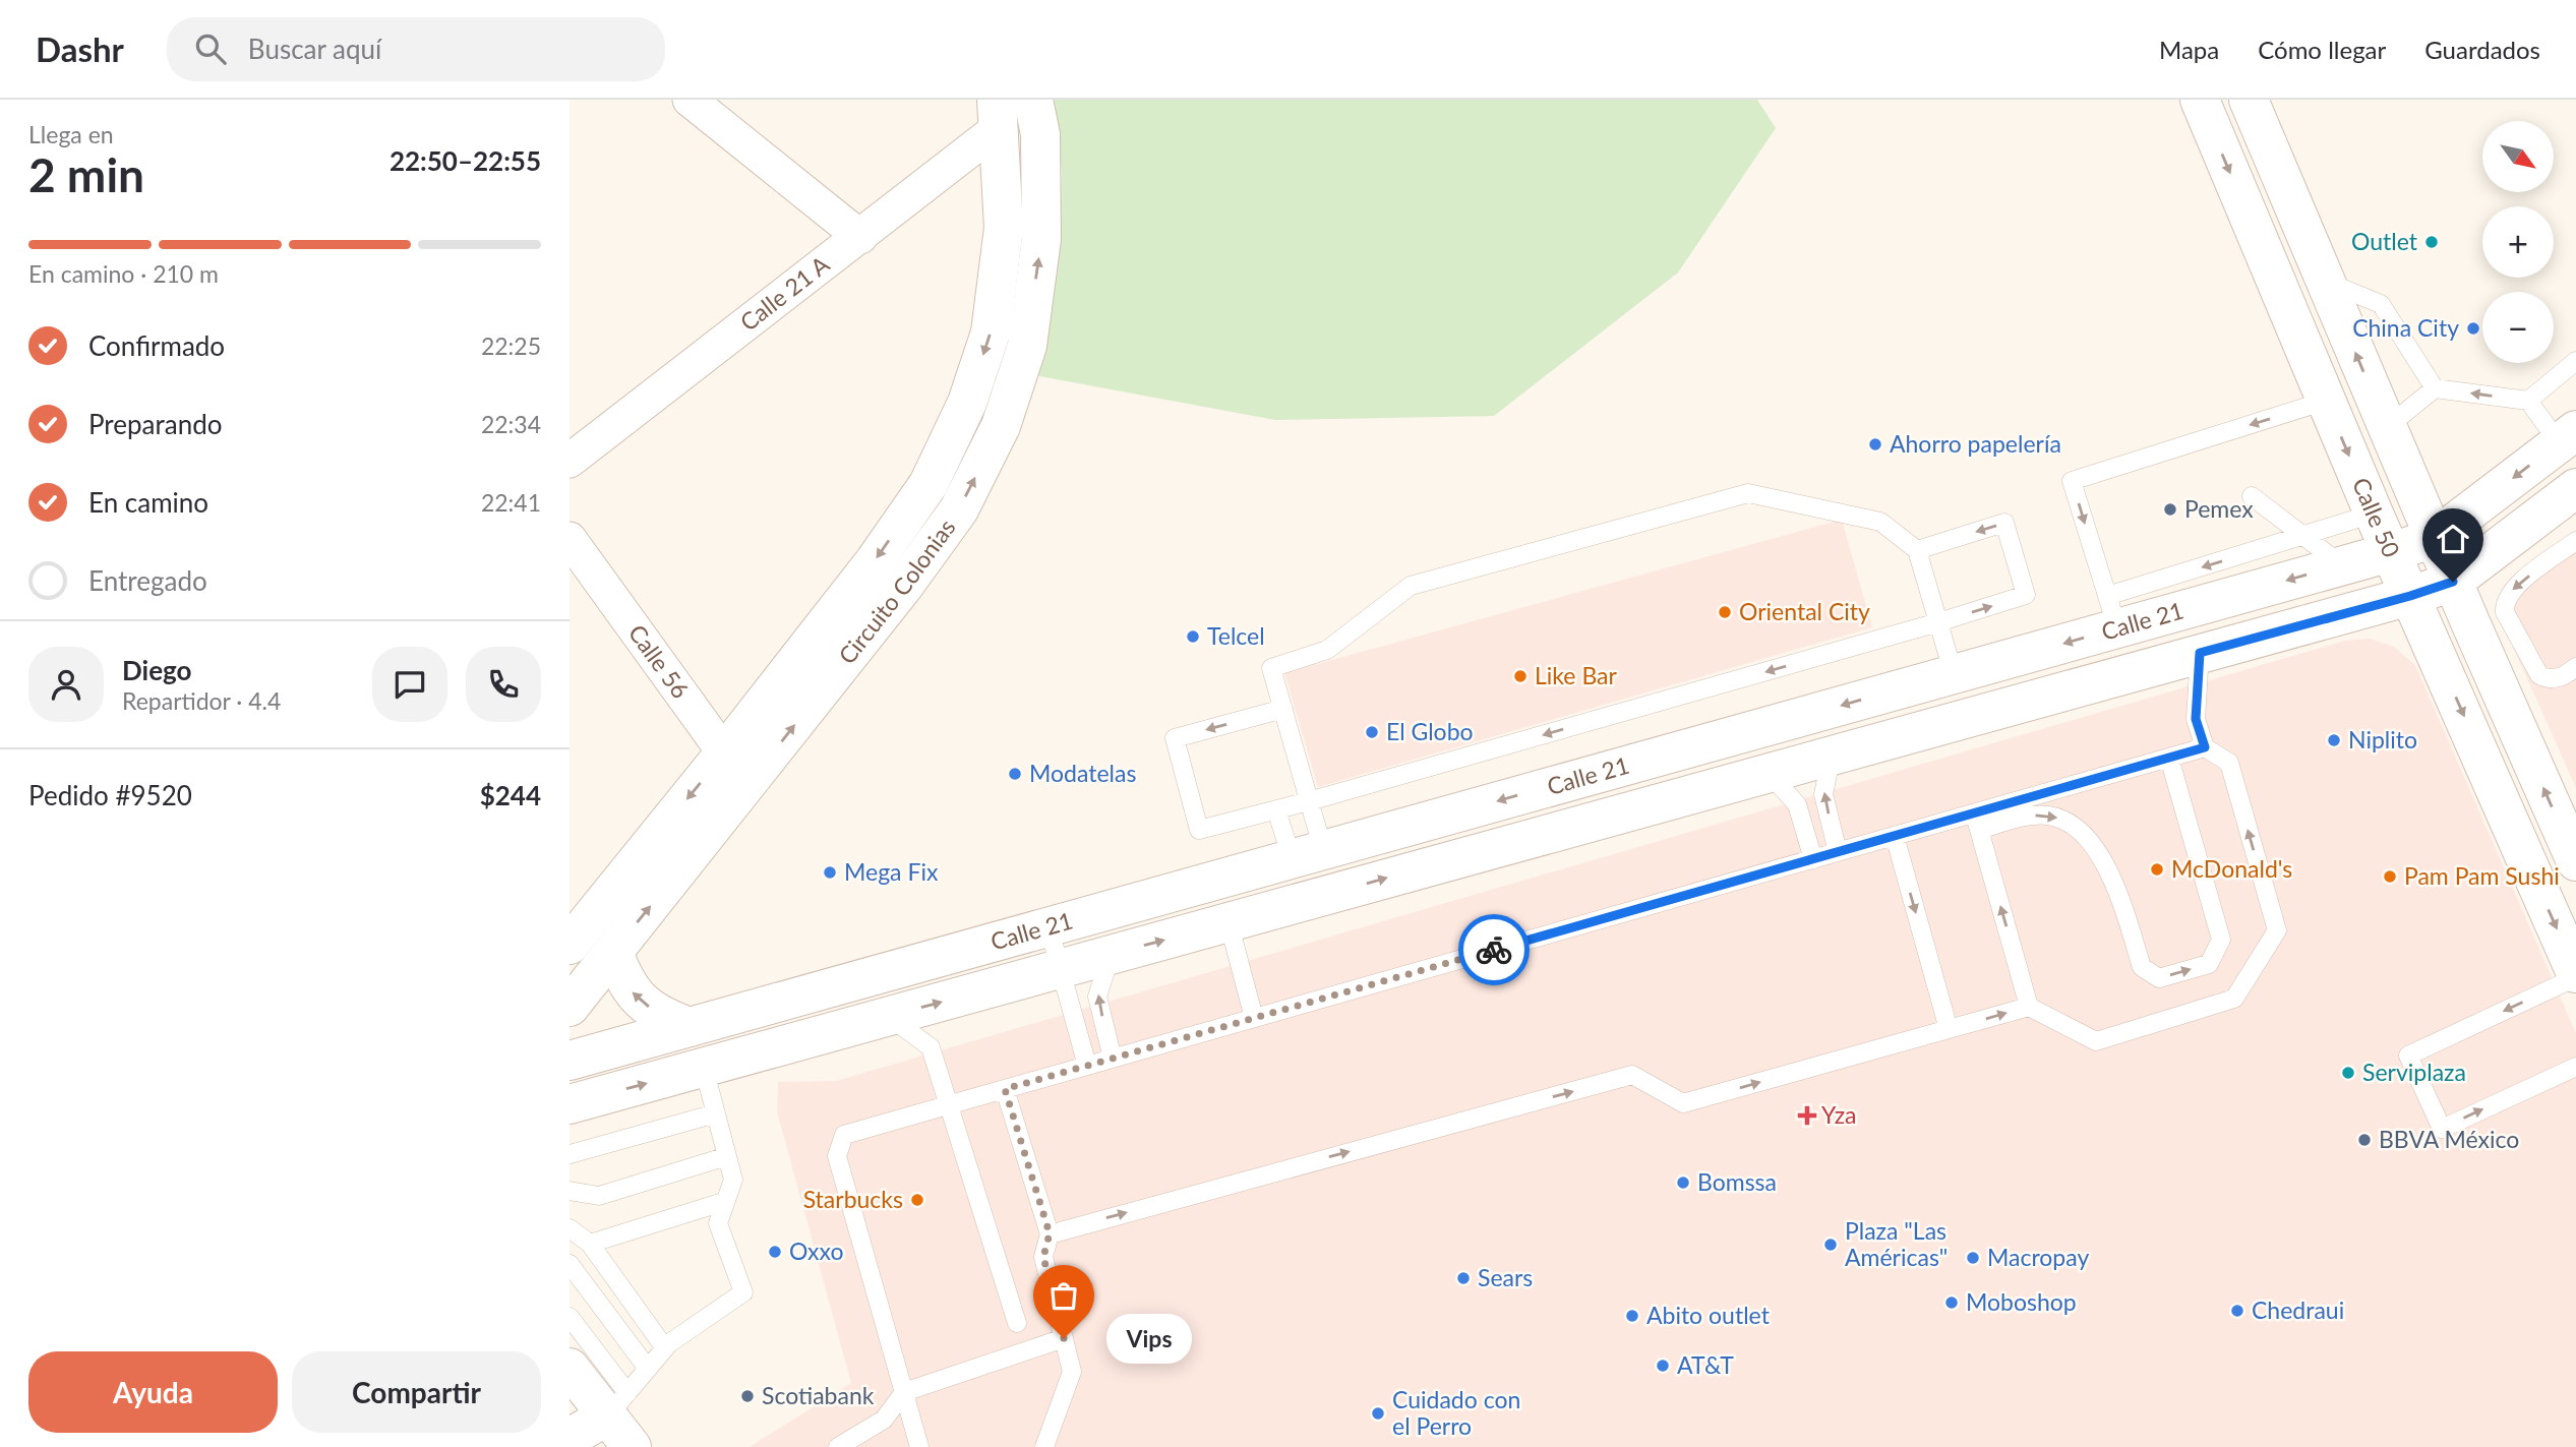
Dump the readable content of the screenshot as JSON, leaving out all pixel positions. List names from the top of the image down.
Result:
{
  "streets": {
    "street": [
      "Calle 21 A",
      "Calle 50",
      "Circuito Colonias",
      "Calle 21",
      "Calle 56"
    ]
  },
  "crossings": [
    ["Calle 21 A", "Circuito Colonias"],
    ["Calle 50", "Calle 21"],
    ["Circuito Colonias", "Calle 56"]
  ],
  "places": {
    "other": [
      "Outlet",
      "China City",
      "Ahorro papelería",
      "Pemex",
      "Oriental City",
      "Telcel",
      "Like Bar",
      "El Globo",
      "Niplito",
      "Modatelas",
      "McDonald's",
      "Mega Fix",
      "Pam Pam Sushi",
      "Serviplaza",
      "BBVA México",
      "Bomssa",
      "Starbucks",
      "Plaza \"Las Américas\"",
      "Oxxo",
      "Macropay",
      "Sears",
      "Moboshop",
      "Chedraui",
      "Abito outlet",
      "Vips",
      "AT&T",
      "Scotiabank",
      "Cuidado con el Perro"
    ],
    "health": ["Yza"]
  },
  "north": "bottom right",
  "page": {
    "header": "Dashr",
    "search": "Buscar aquí",
    "nav": ["Mapa", "Cómo llegar", "Guardados"],
    "heading": ["2 min", "Llega en", "22:50–22:55"],
    "panel": [
      "Diego",
      "Repartidor · 4.4",
      "Pedido #9520",
      "$244"
    ],
    "map_buttons": ["+", "−"],
    "bar": "En camino · 210 m",
    "list": [
      ["Confirmado", "22:25"],
      ["Preparando", "22:34"],
      ["En camino", "22:41"],
      "Entregado"
    ],
    "bubble": "Vips",
    "buttons": ["Ayuda", "Compartir"]
  }
}
